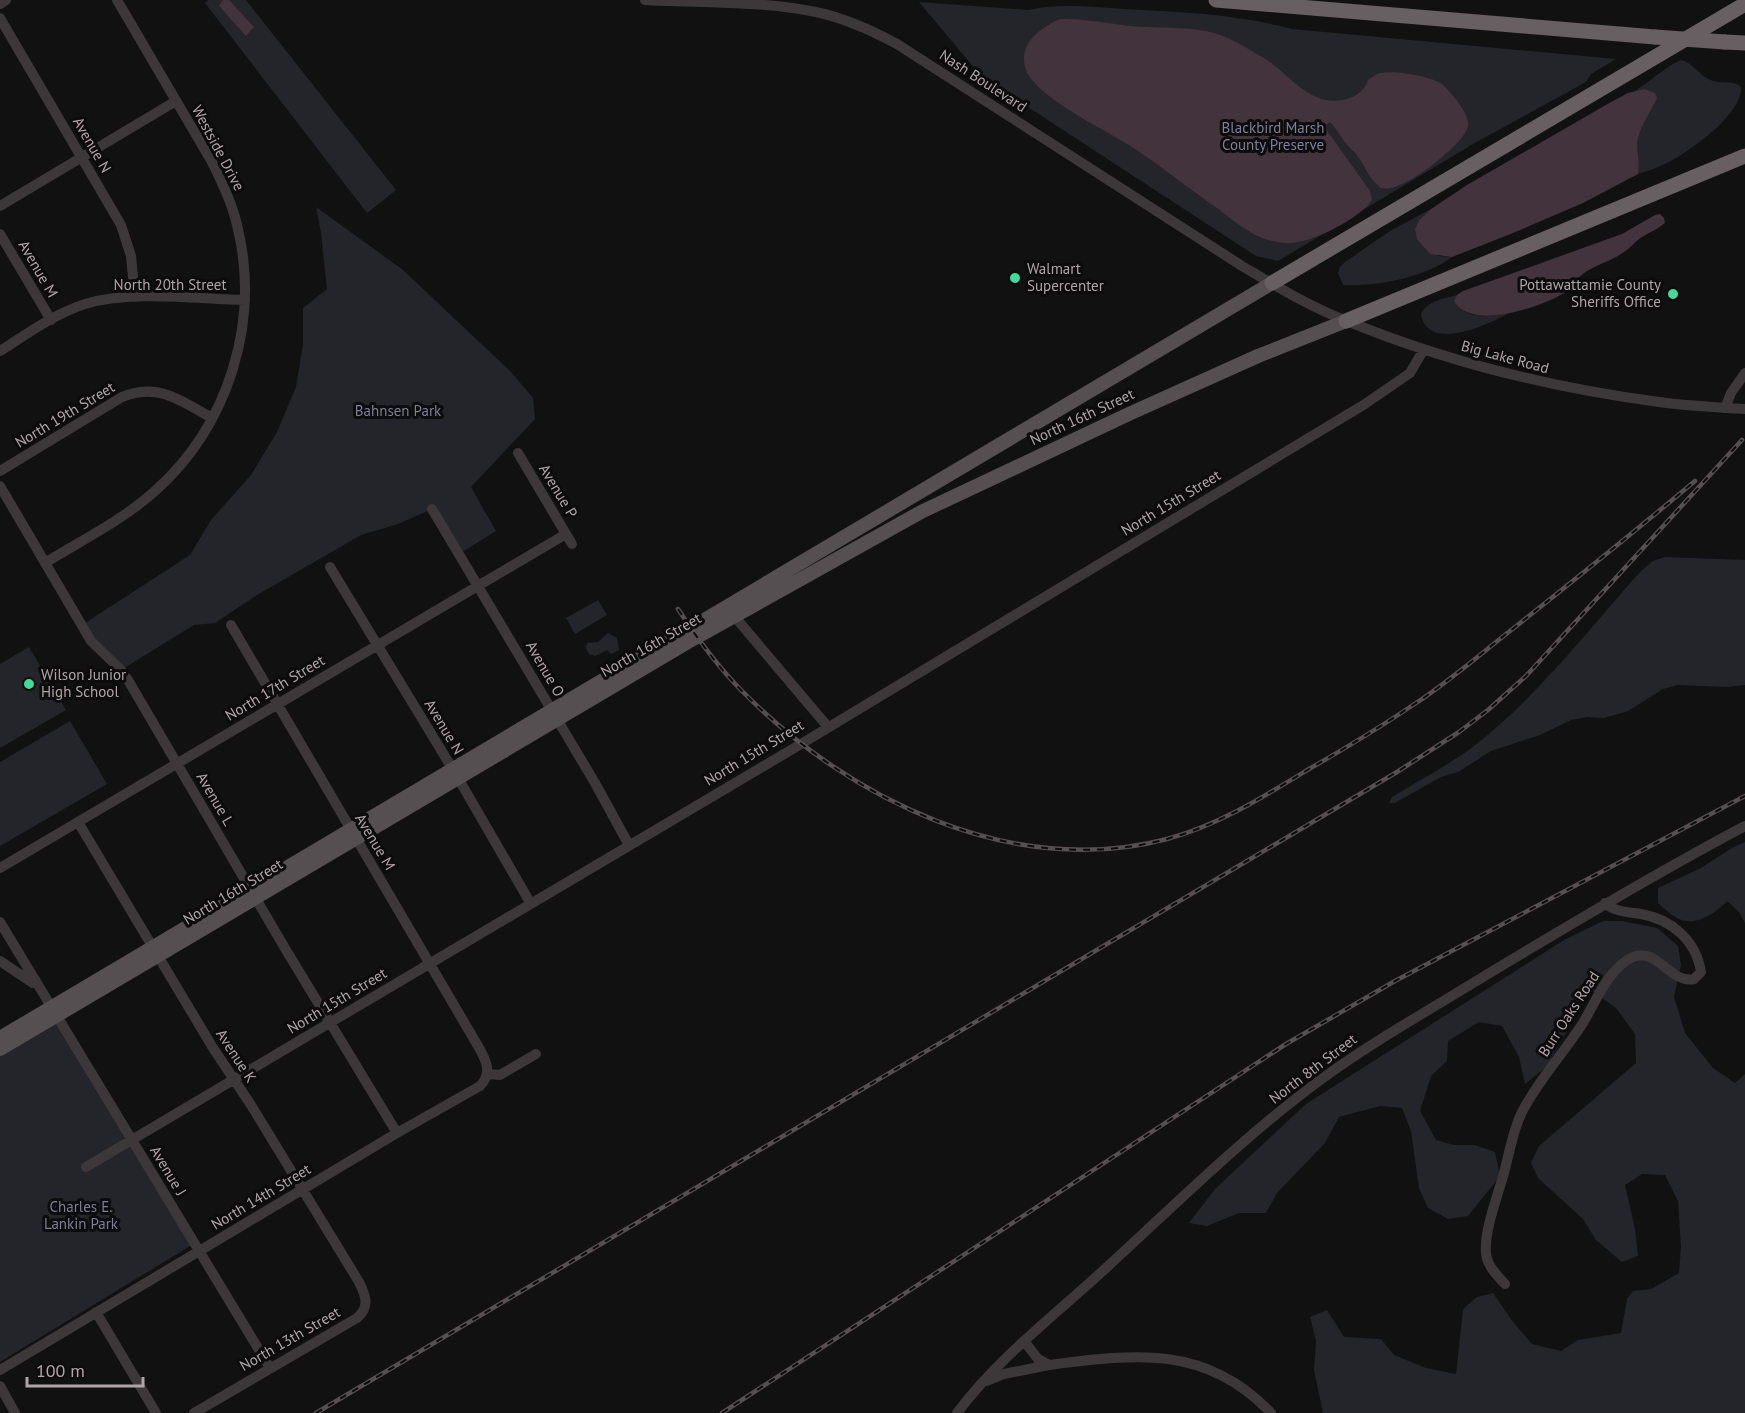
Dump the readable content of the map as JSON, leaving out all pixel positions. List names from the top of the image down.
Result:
{
  "streets": {
    "main road": ["North 16th Street"],
    "street": [
      "Nash Boulevard",
      "Avenue N",
      "Westside Drive",
      "Avenue M",
      "North 20th Street",
      "Big Lake Road",
      "North 19th Street",
      "Avenue P",
      "North 15th Street",
      "Avenue O",
      "North 17th Street",
      "Avenue L",
      "Burr Oaks Road",
      "Avenue K",
      "North 8th Street",
      "Avenue J",
      "North 14th Street",
      "North 13th Street"
    ]
  },
  "crossings": [
    ["Nash Boulevard", "Big Lake Road"],
    ["Nash Boulevard", "North 16th Street"],
    ["Avenue N", "North 20th Street"],
    ["Avenue N", "North 16th Street"],
    ["Avenue N", "North 15th Street"],
    ["Avenue N", "North 17th Street"],
    ["Westside Drive", "North 20th Street"],
    ["Westside Drive", "North 19th Street"],
    ["Westside Drive", "Avenue L"],
    ["Avenue M", "North 20th Street"],
    ["Avenue M", "North 16th Street"],
    ["Avenue M", "North 15th Street"],
    ["Avenue M", "North 17th Street"],
    ["Avenue M", "North 14th Street"],
    ["Big Lake Road", "North 16th Street"],
    ["Big Lake Road", "North 15th Street"],
    ["North 16th Street", "Avenue O"],
    ["North 16th Street", "Avenue L"],
    ["North 16th Street", "Avenue K"],
    ["North 16th Street", "Avenue J"],
    ["Avenue P", "North 17th Street"],
    ["North 15th Street", "Avenue O"],
    ["North 15th Street", "Avenue L"],
    ["North 15th Street", "Avenue K"],
    ["North 15th Street", "Avenue J"],
    ["Avenue O", "North 17th Street"],
    ["North 17th Street", "Avenue L"],
    ["North 17th Street", "Avenue K"],
    ["Avenue L", "North 14th Street"],
    ["Burr Oaks Road", "North 8th Street"],
    ["Avenue K", "North 14th Street"],
    ["Avenue K", "North 13th Street"],
    ["Avenue J", "North 14th Street"],
    ["Avenue J", "North 13th Street"]
  ],
  "parks": ["Blackbird Marsh County Preserve", "Bahnsen Park", "Charles E. Lankin Park"],
  "places": ["Walmart Supercenter", "Pottawattamie County Sheriffs Office", "Wilson Junior High School"],
  "scale_bar": "100 m"
}
